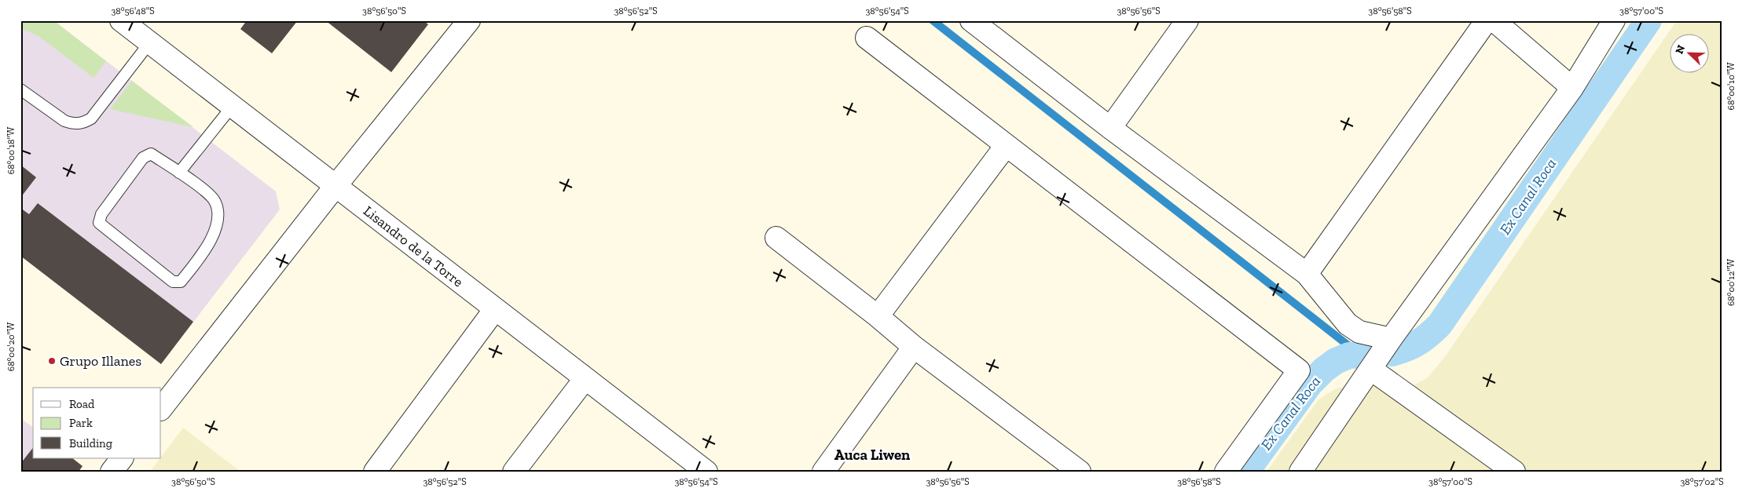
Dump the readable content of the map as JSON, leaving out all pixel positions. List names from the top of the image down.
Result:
{
  "streets": {
    "street": ["Lisandro de la Torre"]
  },
  "districts": ["Auca Liwen"],
  "water": ["Ex Canal Roca"],
  "places": ["Grupo Illanes"],
  "legend": ["Road", "Park", "Building"],
  "north": "top left",
  "coordinates": [
    "38°56'48\"S",
    "38°56'50\"S",
    "38°56'52\"S",
    "38°56'54\"S",
    "38°56'56\"S",
    "38°56'58\"S",
    "38°57'00\"S",
    "68°00'10\"W",
    "68°00'18\"W",
    "68°00'12\"W",
    "68°00'20\"W",
    "38°57'02\"S"
  ]
}
